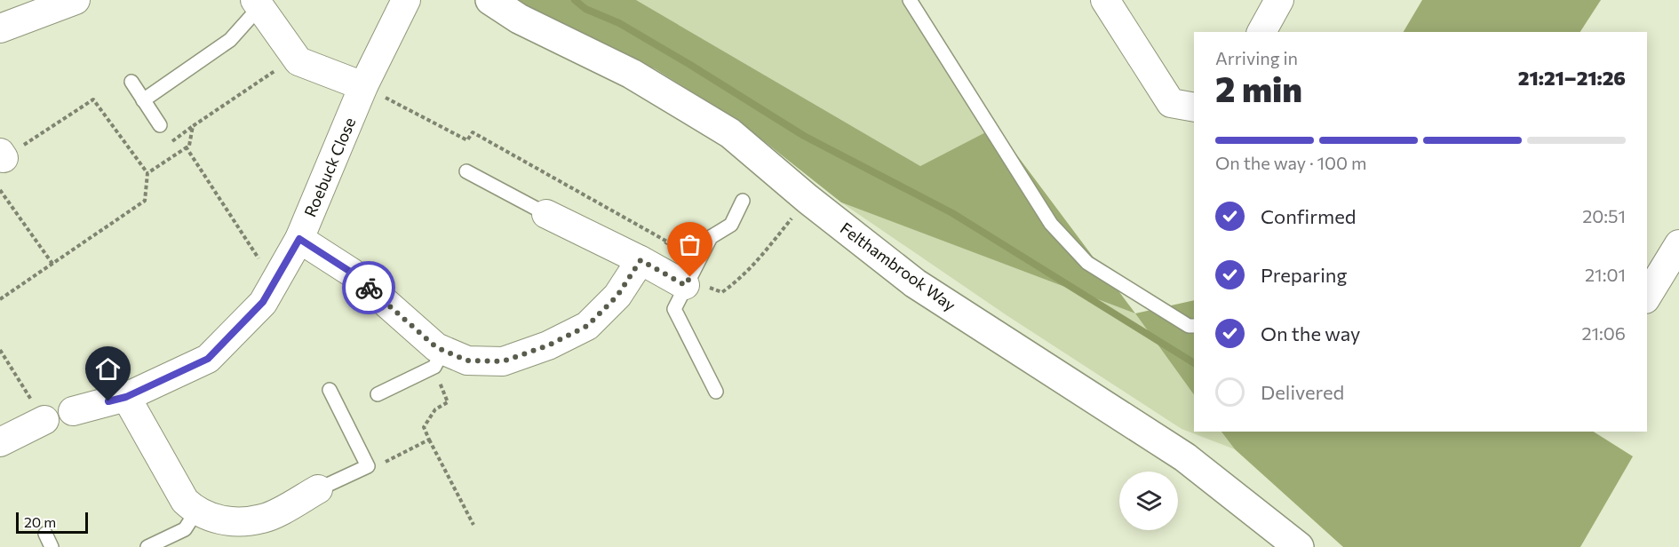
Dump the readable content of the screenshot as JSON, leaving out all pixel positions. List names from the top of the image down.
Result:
{
  "streets": {
    "street": ["Roebuck Close", "Felthambrook Way"]
  },
  "scale_bar": "20 m",
  "page": {
    "heading": ["2 min", "Arriving in", "21:21–21:26"],
    "bar": "On the way · 100 m",
    "list": [
      ["Confirmed", "20:51"],
      ["Preparing", "21:01"],
      ["On the way", "21:06"],
      "Delivered"
    ],
    "scale": "20 m"
  }
}
